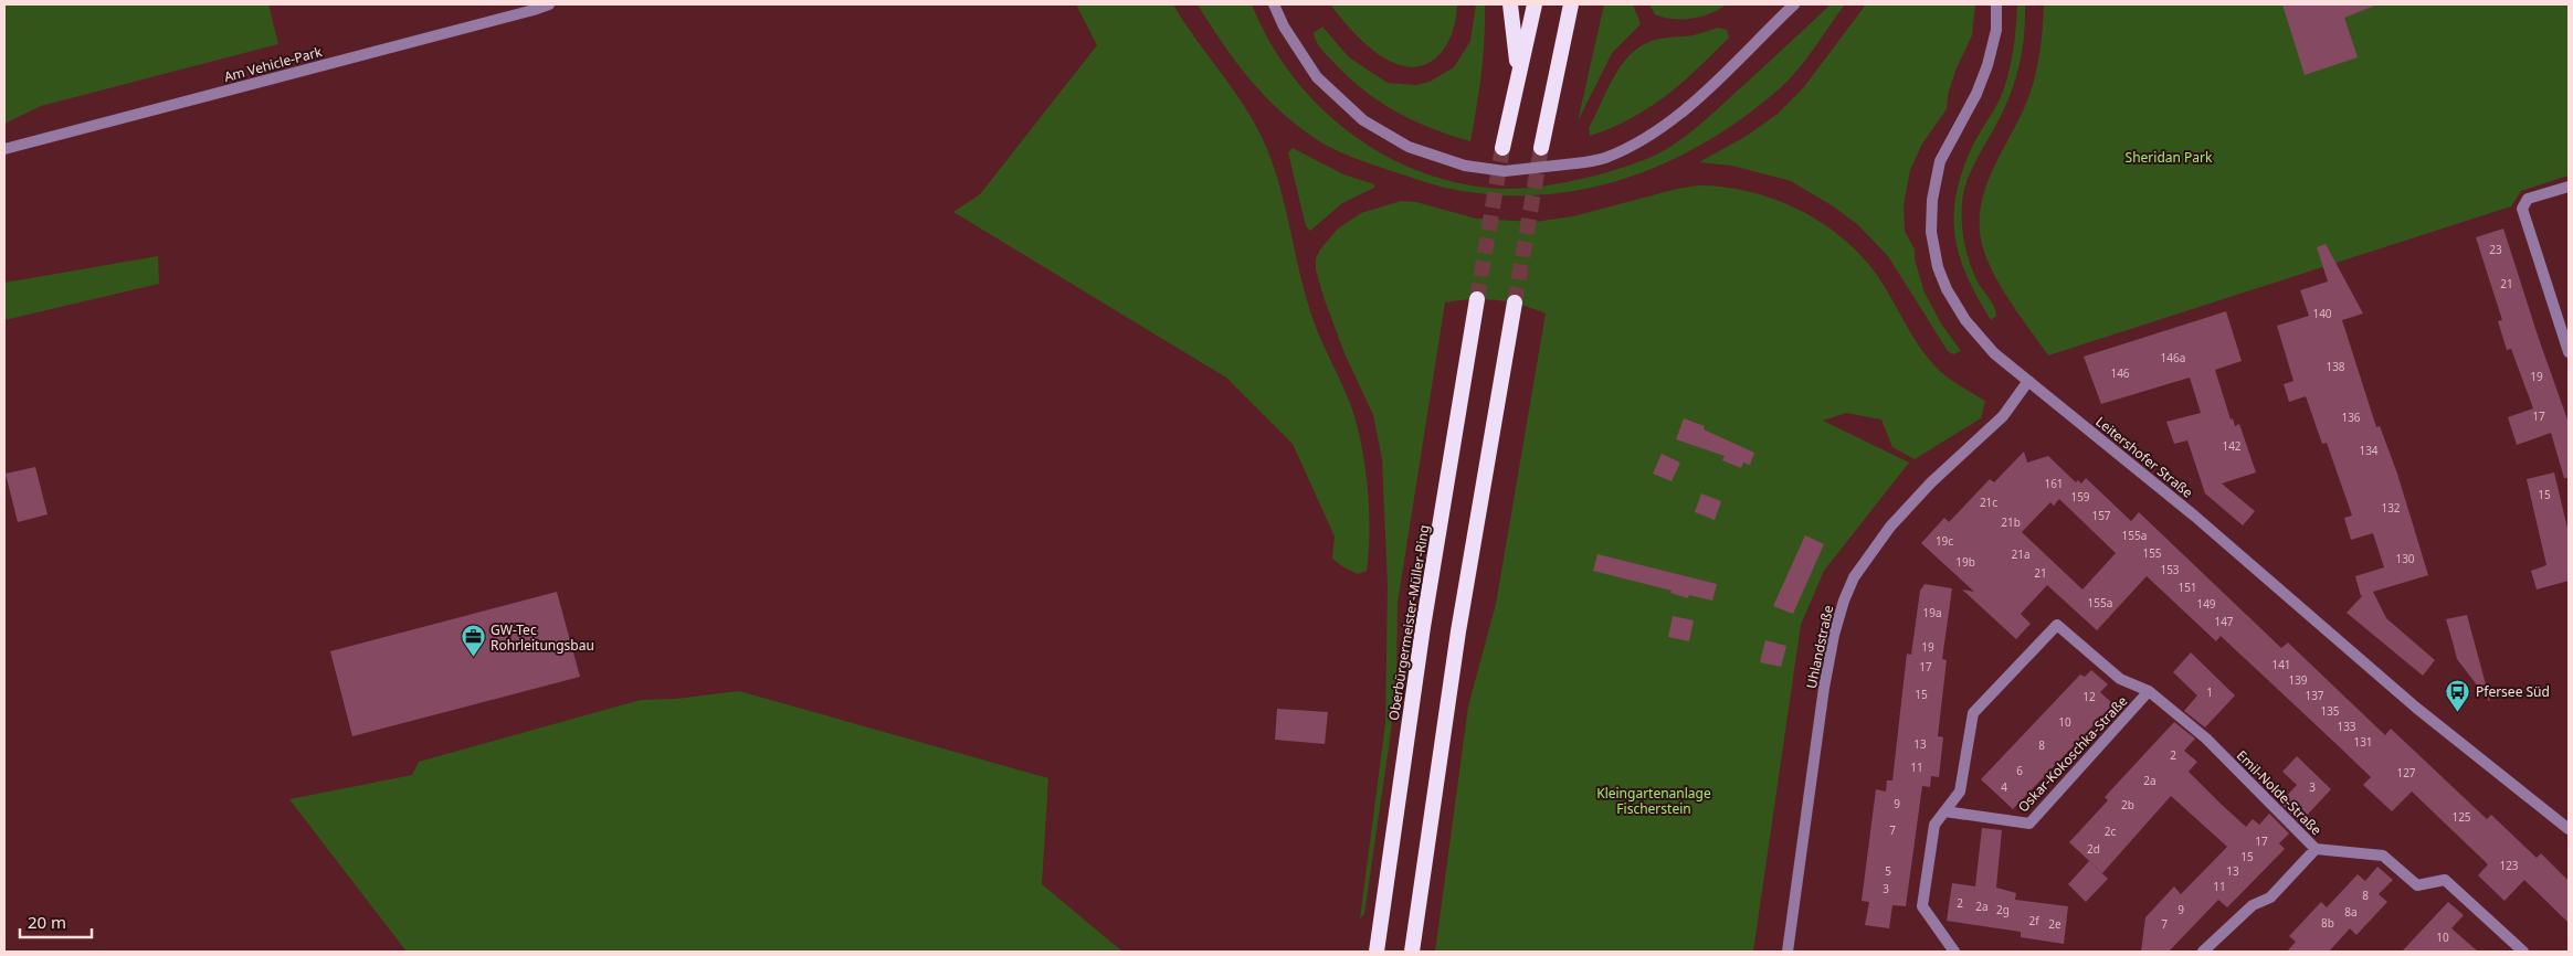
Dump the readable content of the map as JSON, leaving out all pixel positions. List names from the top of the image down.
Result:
{
  "streets": {
    "highway": ["Oberbürgermeister-Müller-Ring"],
    "street": [
      "Am Vehicle-Park",
      "Leitershofer Straße",
      "Uhlandstraße",
      "Oskar-Kokoschka-Straße",
      "Emil-Nolde-Straße"
    ]
  },
  "crossings": [
    ["Leitershofer Straße", "Uhlandstraße"],
    ["Oskar-Kokoschka-Straße", "Emil-Nolde-Straße"]
  ],
  "parks": ["Sheridan Park", "Kleingartenanlage Fischerstein"],
  "places": {
    "office": ["GW-Tec Rohrleitungsbau"],
    "bus stop": ["Pfersee Süd"]
  },
  "house_numbers": [
    "23",
    "21",
    "140",
    "146a",
    "138",
    "146",
    "19",
    "17",
    "136",
    "142",
    "134",
    "161",
    "15",
    "159",
    "21c",
    "132",
    "157",
    "21b",
    "155a",
    "19c",
    "155",
    "21a",
    "130",
    "19b",
    "153",
    "21",
    "151",
    "155a",
    "149",
    "19a",
    "147",
    "19",
    "141",
    "17",
    "139",
    "1",
    "15",
    "137",
    "12",
    "135",
    "10",
    "133",
    "131",
    "13",
    "8",
    "2",
    "11",
    "6",
    "127",
    "2a",
    "4",
    "3",
    "9",
    "2b",
    "125",
    "7",
    "2c",
    "17",
    "2d",
    "15",
    "123",
    "5",
    "13",
    "11",
    "3",
    "8",
    "2",
    "2a",
    "2g",
    "9",
    "8a",
    "2f",
    "8b",
    "2e",
    "7",
    "10"
  ],
  "scale_bar": "20 m"
}
